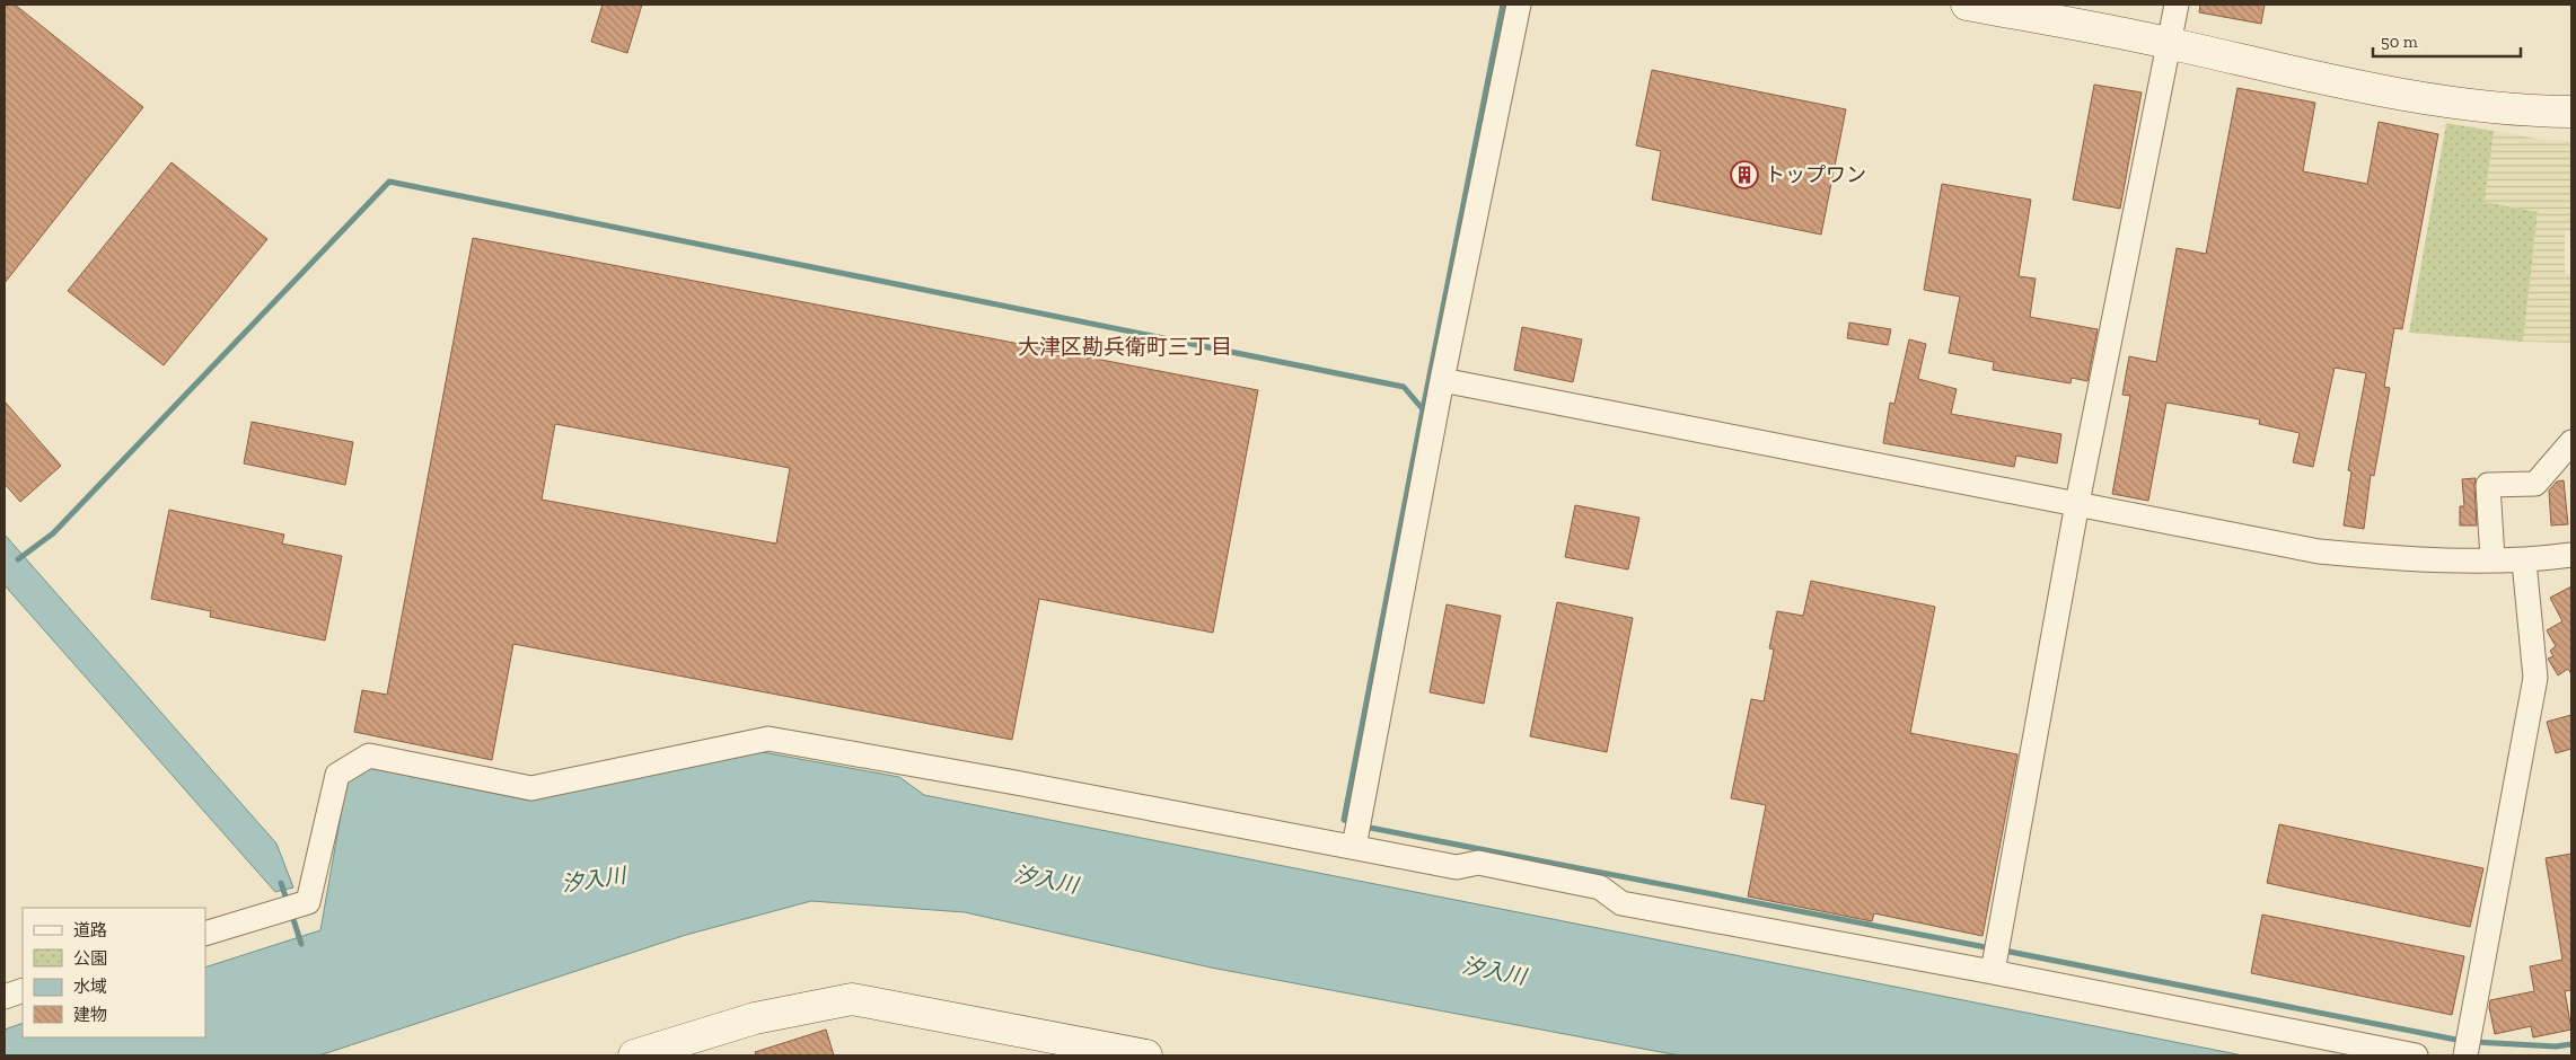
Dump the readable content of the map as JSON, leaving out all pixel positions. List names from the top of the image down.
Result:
{
  "districts": ["大津区勘兵衛町三丁目"],
  "water": ["汐入川"],
  "places": {
    "building": ["トップワン"]
  },
  "legend": [
    "道路",
    "公園",
    "水域",
    "建物"
  ],
  "scale_bar": "50 m"
}
